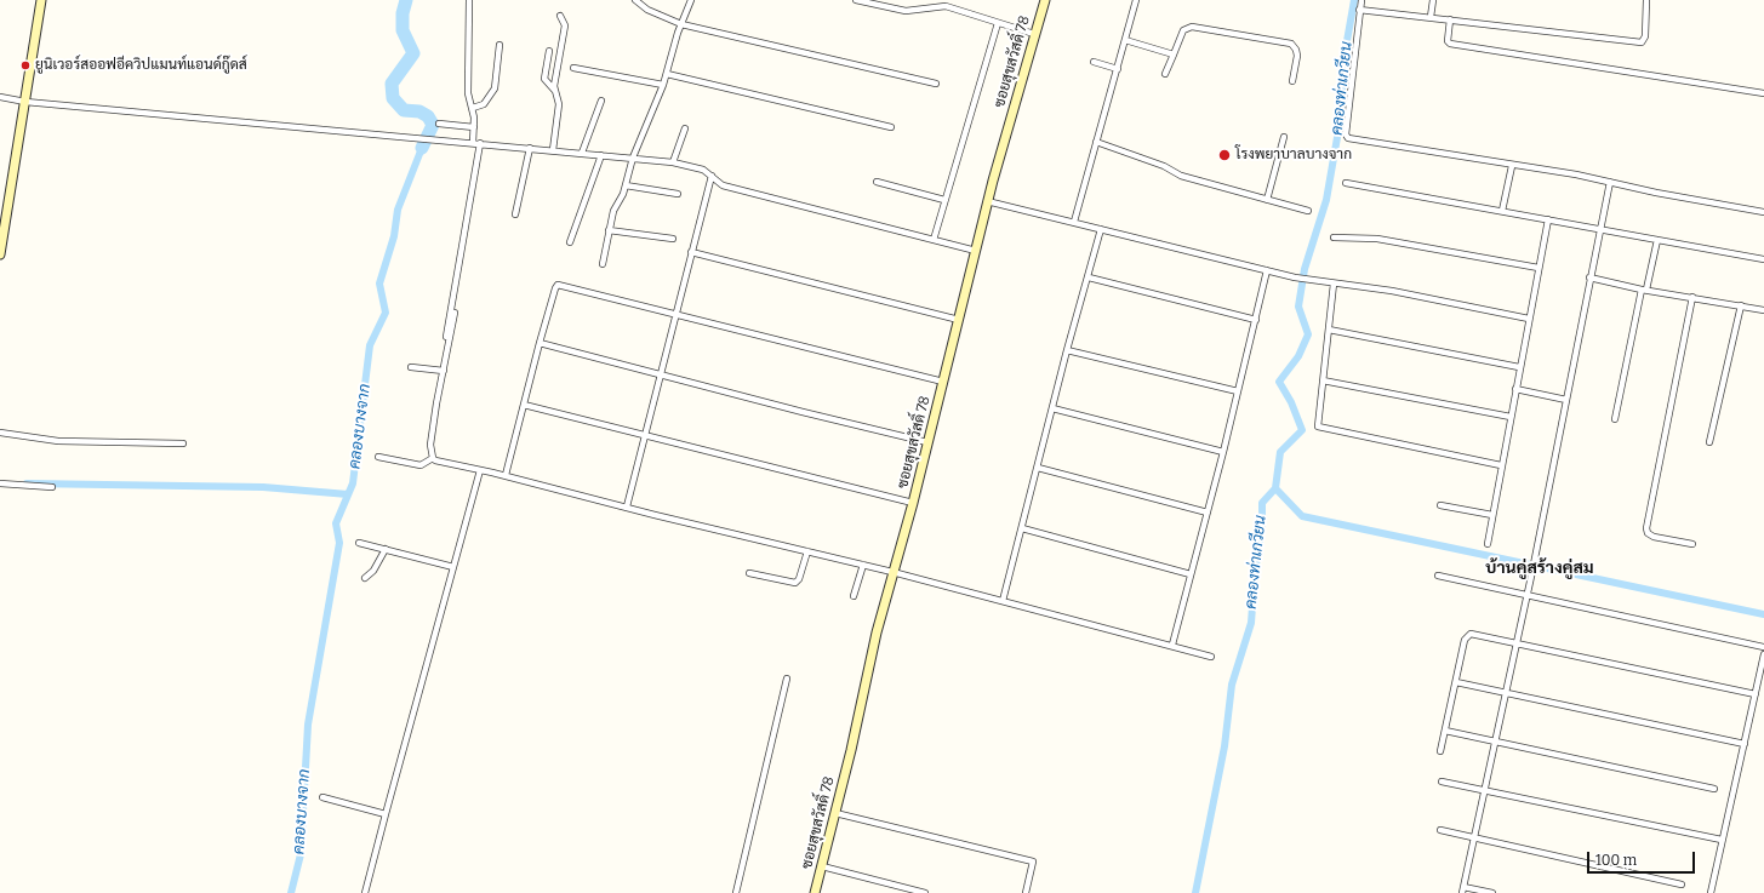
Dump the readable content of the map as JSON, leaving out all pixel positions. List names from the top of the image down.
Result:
{
  "streets": {
    "street": ["ซอยสุขสวัสดิ์ 78"]
  },
  "districts": ["บ้านคู่สร้างคู่สม"],
  "water": ["คลองท่าเกวียน", "คลองบางจาก"],
  "places": ["ยูนิเวอร์สออฟอีควิปแมนท์แอนด์กู๊ดส์", "โรงพยาบาลบางจาก"],
  "scale_bar": "100 m"
}
